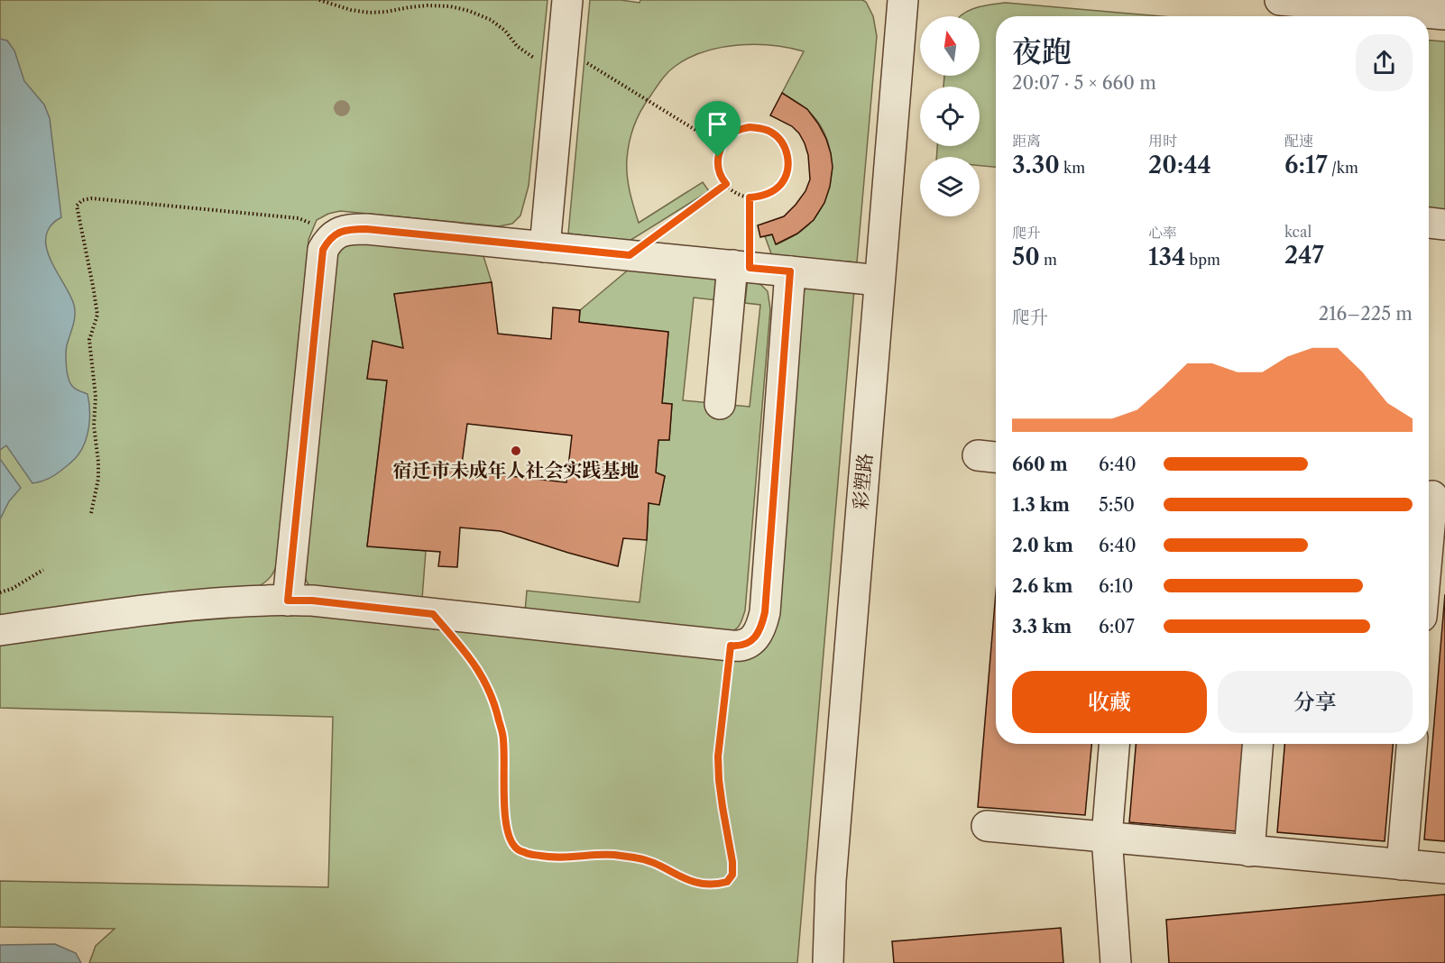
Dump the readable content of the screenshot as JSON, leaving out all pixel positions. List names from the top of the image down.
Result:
{
  "streets": {
    "street": ["彩塑路"]
  },
  "places": ["宿迁市未成年人社会实践基地"],
  "north": "top",
  "page": {
    "heading": ["夜跑", "20:07 · 5 × 660 m"],
    "stats": [
      ["距离", "3.30 km"],
      ["用时", "20:44"],
      ["配速", "6:17 /km"],
      ["爬升", "50 m"],
      ["心率", "134 bpm"],
      ["kcal", "247"]
    ],
    "chart": ["爬升", "216–225 m"],
    "list": [
      {
        "name": "660 m",
        "note": "6:40"
      },
      {
        "name": "1.3 km",
        "note": "5:50"
      },
      {
        "name": "2.0 km",
        "note": "6:40"
      },
      {
        "name": "2.6 km",
        "note": "6:10"
      },
      {
        "name": "3.3 km",
        "note": "6:07"
      }
    ],
    "buttons": ["收藏", "分享"]
  }
}
